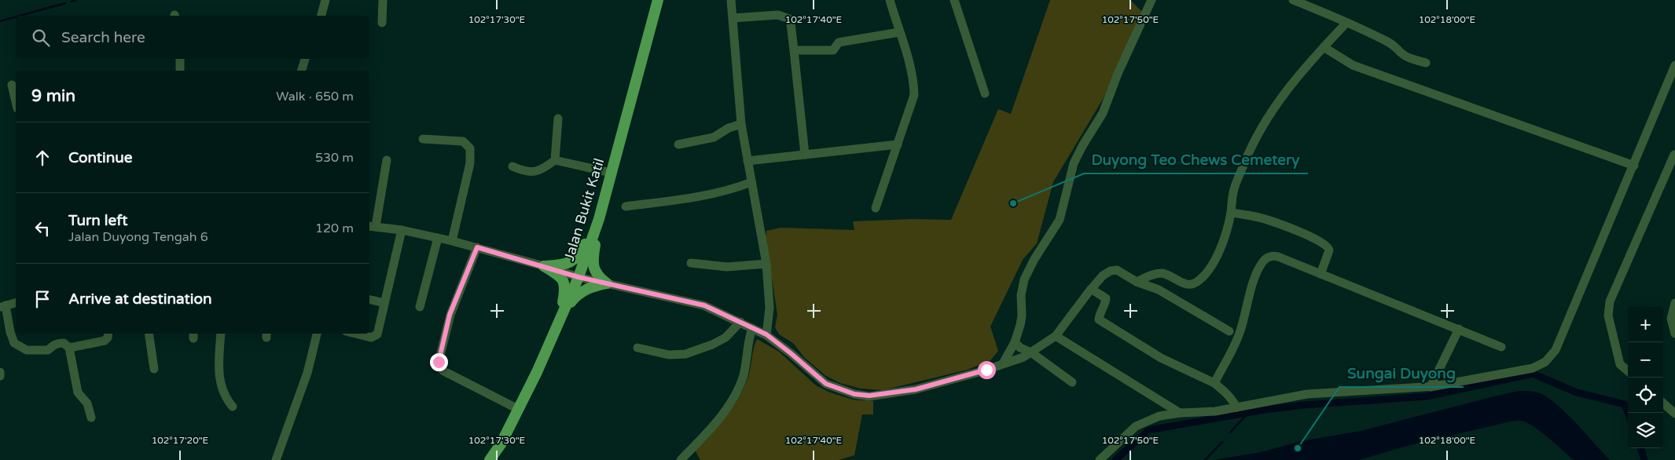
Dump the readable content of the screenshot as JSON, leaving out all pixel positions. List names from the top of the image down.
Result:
{
  "streets": {
    "main road": ["Jalan Bukit Katil"]
  },
  "places": ["Duyong Teo Chews Cemetery", "Sungai Duyong"],
  "page": {
    "search": "Search here",
    "heading": ["9 min", "Walk · 650 m"],
    "list": [
      ["Continue", "530 m"],
      ["Turn left", "Jalan Duyong Tengah 6", "120 m"],
      "Arrive at destination"
    ],
    "map_buttons": ["+", "−"]
  },
  "coordinates": [
    "102°17'30\"E",
    "102°17'40\"E",
    "102°17'50\"E",
    "102°18'00\"E",
    "102°17'20\"E"
  ]
}
